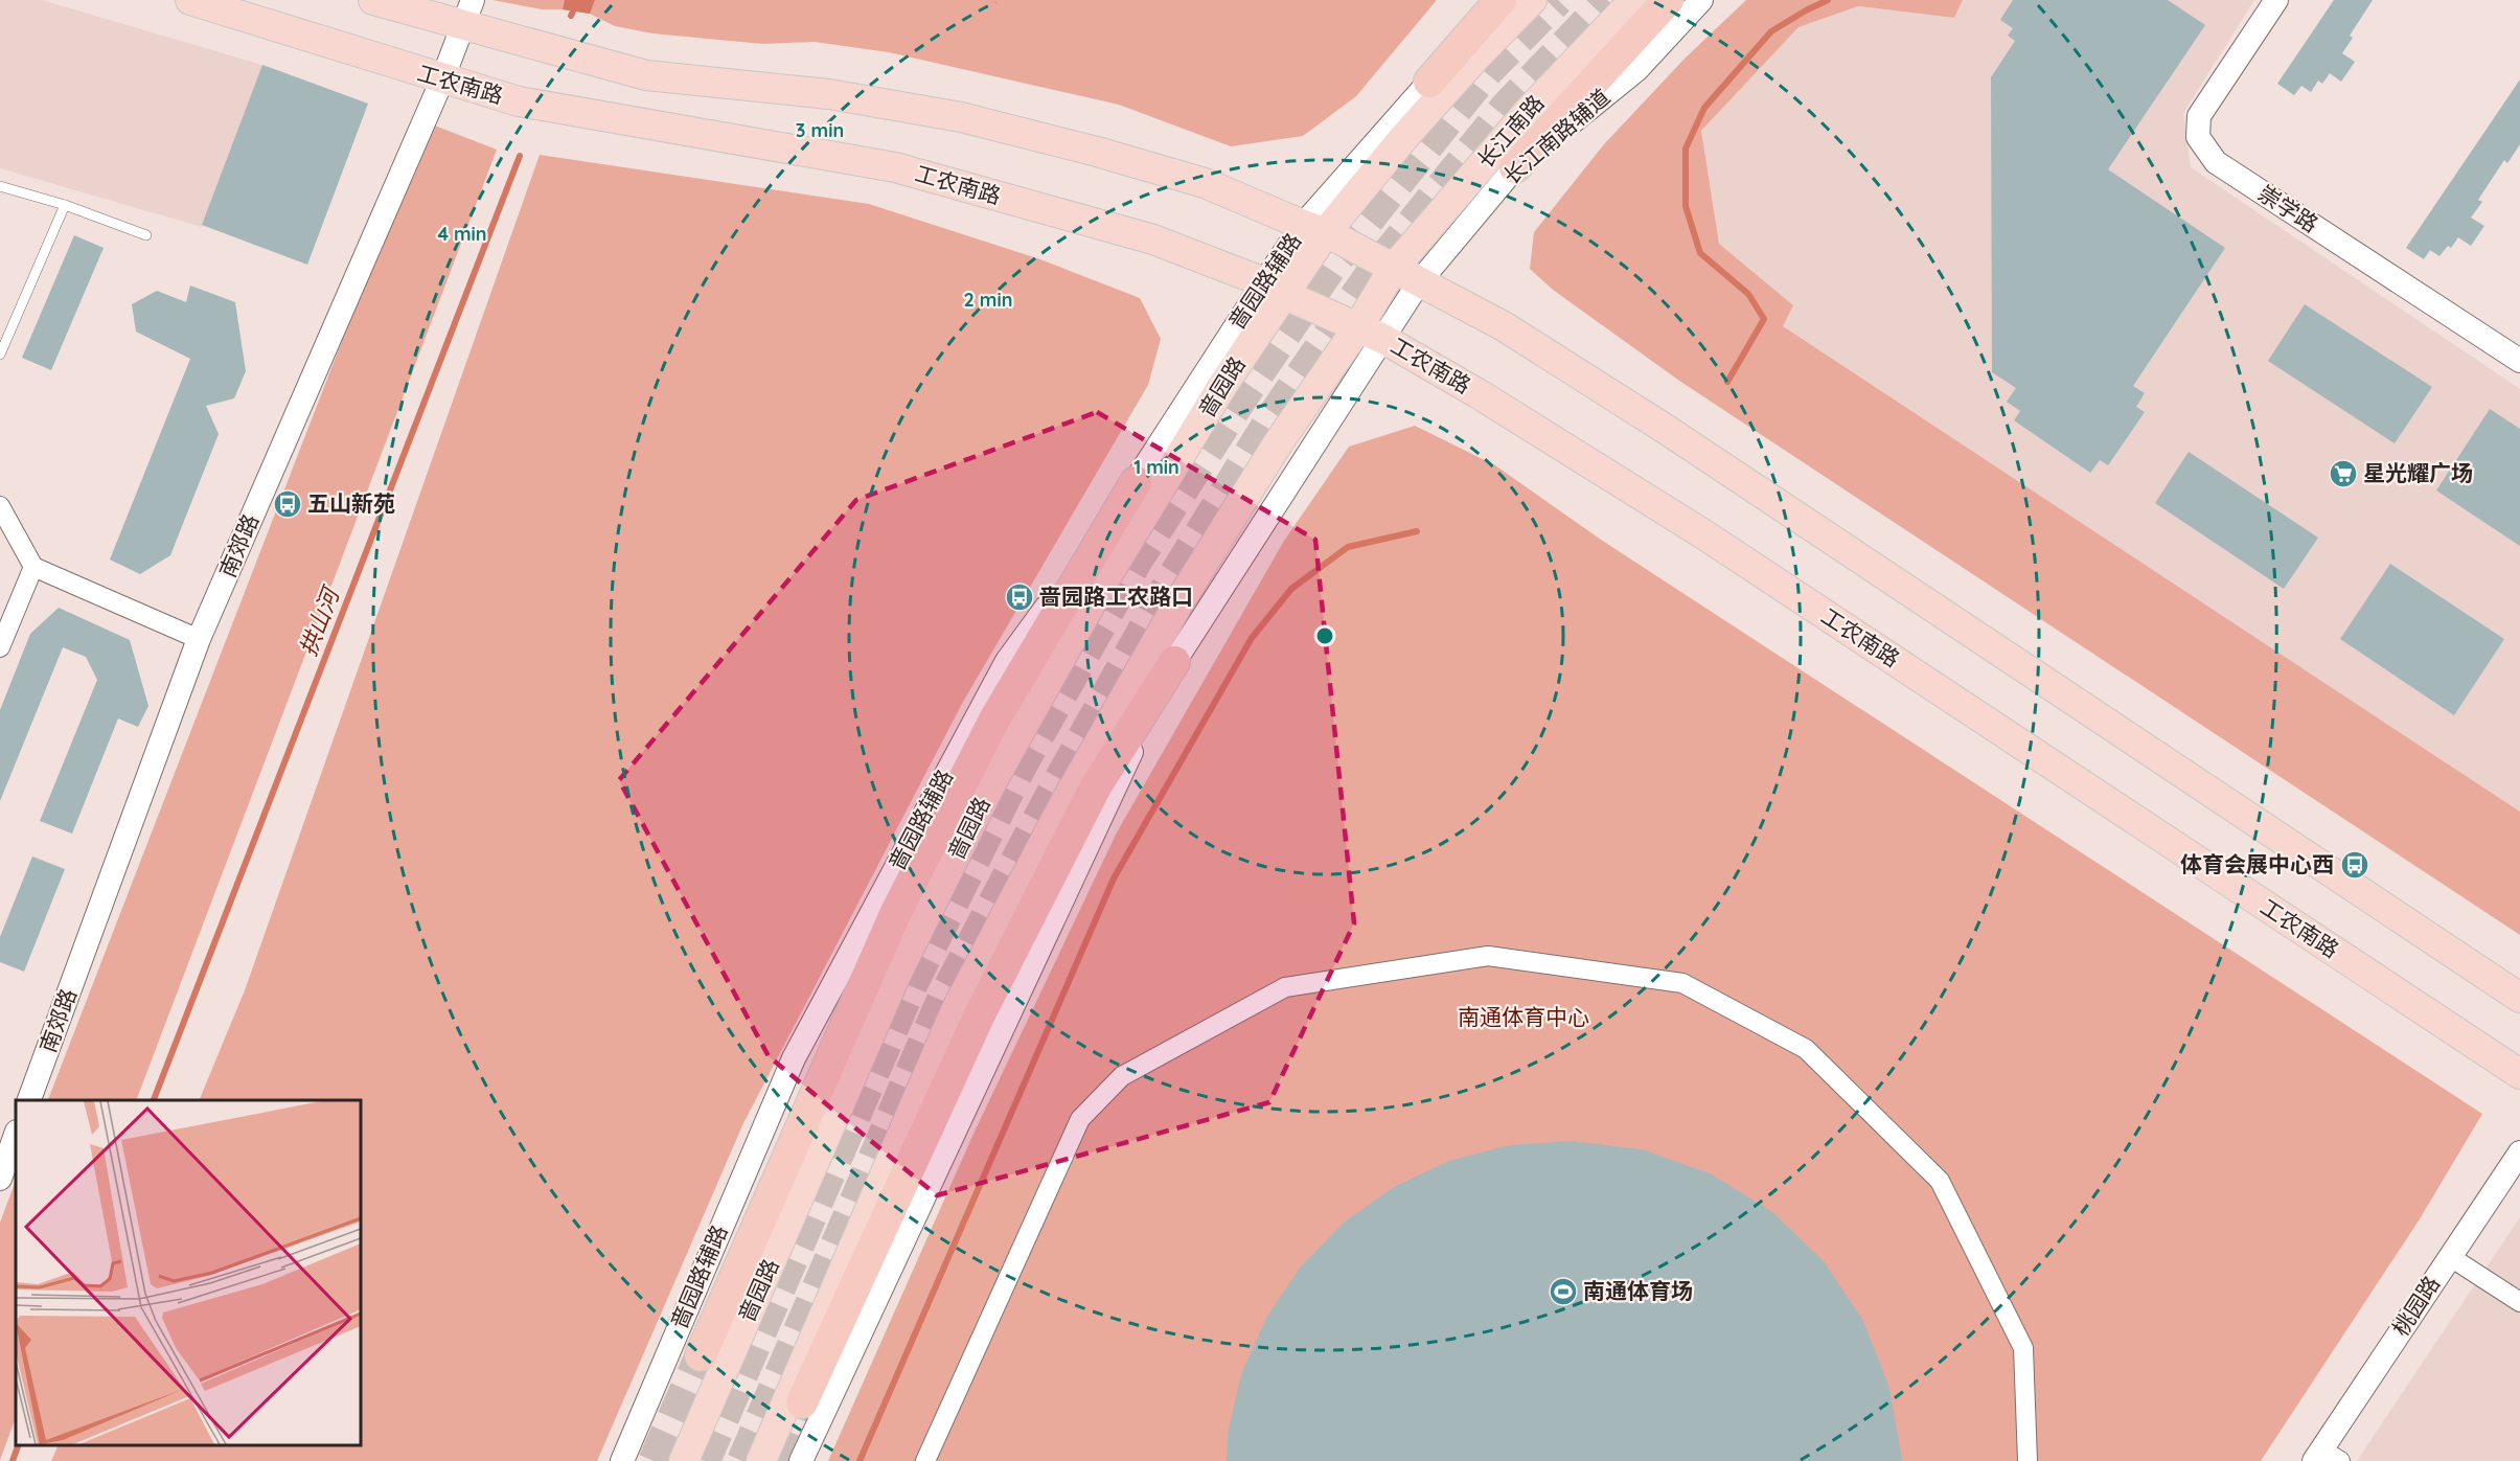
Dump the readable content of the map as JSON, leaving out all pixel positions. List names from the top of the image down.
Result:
{
  "streets": {
    "main road": ["工农南路", "长江南路", "啬园路"],
    "street": [
      "长江南路辅道",
      "崇学路",
      "啬园路辅路",
      "南郊路",
      "桃园路"
    ]
  },
  "crossings": [
    ["工农南路", "啬园路辅路"],
    ["工农南路", "啬园路"],
    ["工农南路", "南郊路"],
    ["长江南路", "长江南路辅道"],
    ["啬园路辅路", "啬园路"]
  ],
  "water": ["拱山河"],
  "parks": ["南通体育中心"],
  "places": {
    "supermarket": ["星光耀广场"],
    "bus stop": ["五山新苑", "啬园路工农路口", "体育会展中心西"],
    "sports": ["南通体育场"]
  },
  "rings": [
    "3 min",
    "4 min",
    "2 min",
    "1 min"
  ]
}
